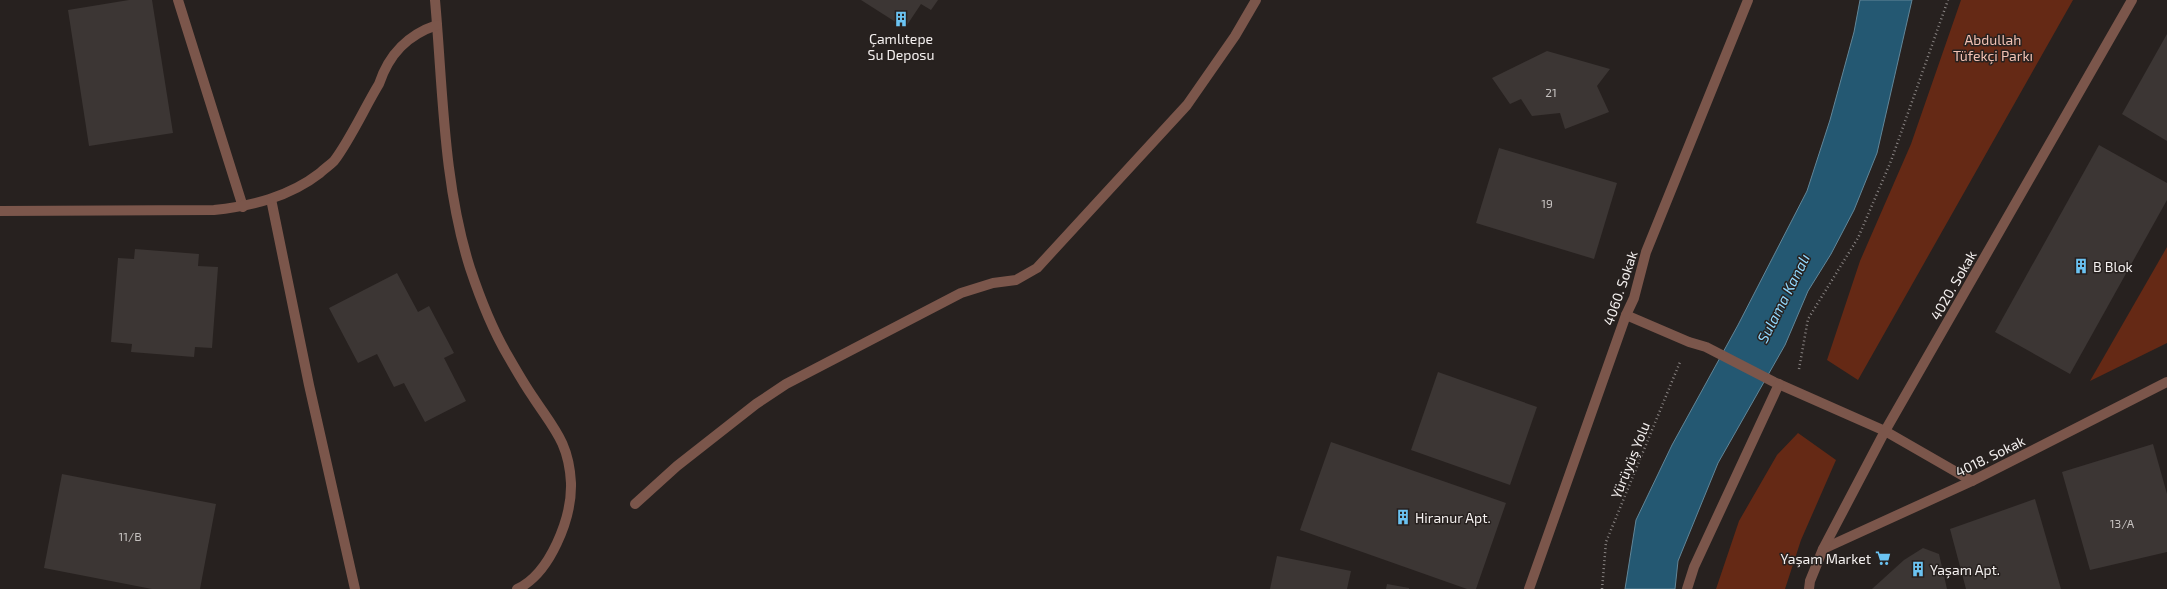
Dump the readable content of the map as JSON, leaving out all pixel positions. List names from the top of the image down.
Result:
{
  "streets": {
    "street": ["4020. Sokak", "4060. Sokak", "4018. Sokak"],
    "path": ["Yürüyüş Yolu"]
  },
  "crossings": [
    ["4020. Sokak", "4018. Sokak"]
  ],
  "water": ["Sulama Kanalı"],
  "parks": ["Abdullah Tüfekçi Parkı"],
  "places": {
    "building": [
      "Çamlıtepe Su Deposu",
      "B Blok",
      "Hiranur Apt.",
      "Yaşam Apt."
    ],
    "supermarket": ["Yaşam Market"]
  },
  "house_numbers": [
    "21",
    "19",
    "13/A",
    "11/B"
  ]
}
